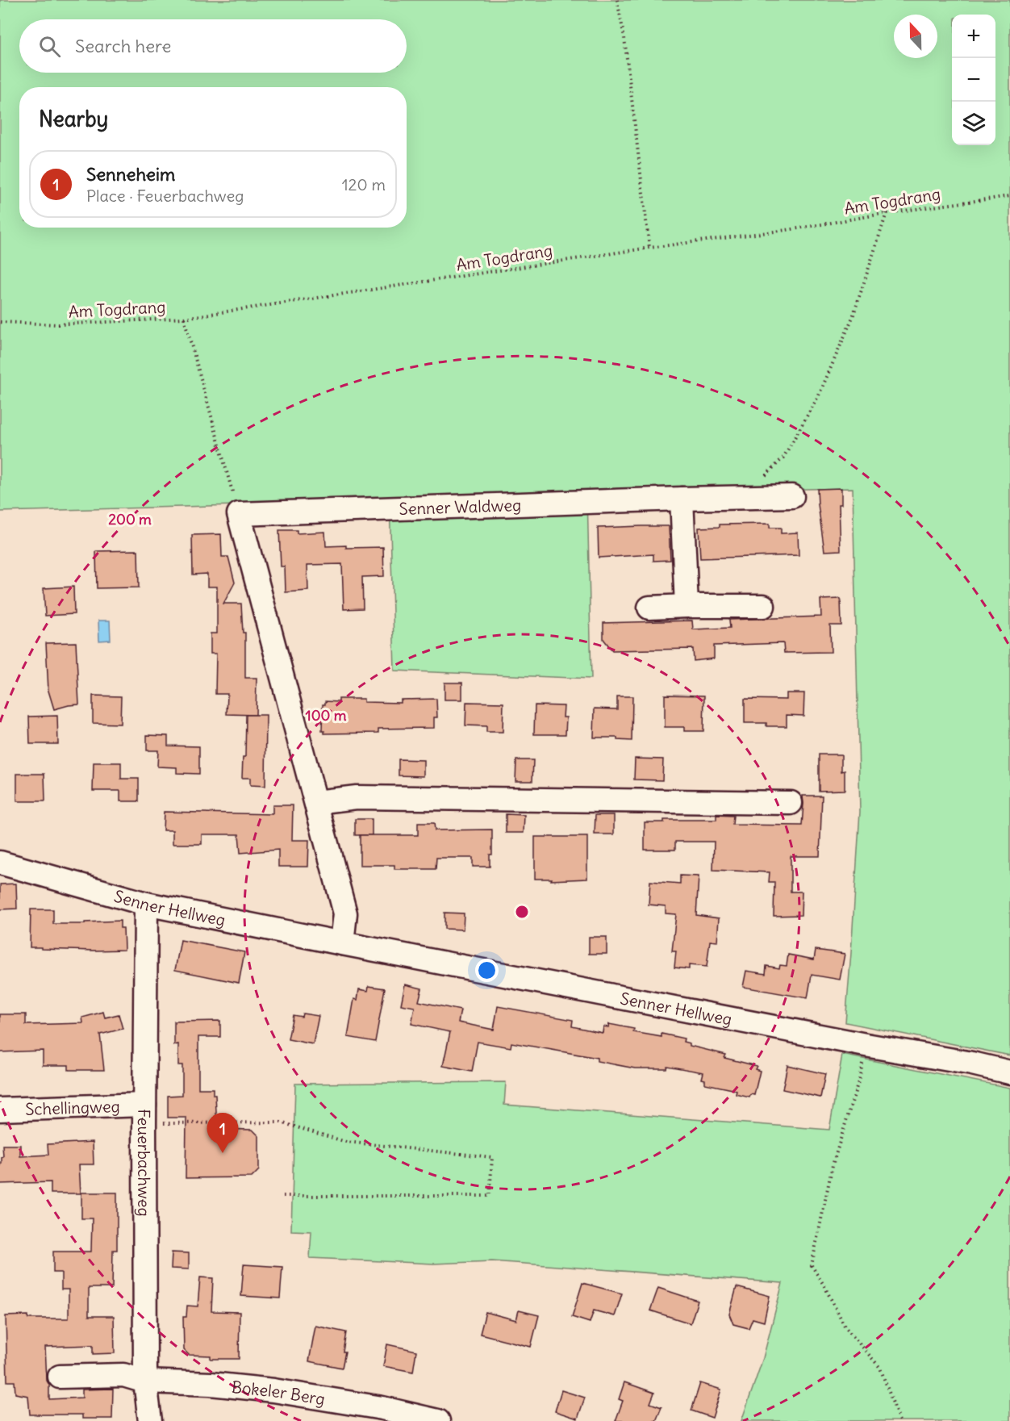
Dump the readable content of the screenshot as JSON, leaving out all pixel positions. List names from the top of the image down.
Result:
{
  "streets": {
    "street": [
      "Senner Waldweg",
      "Senner Hellweg",
      "Schellingweg",
      "Feuerbachweg",
      "Bokeler Berg"
    ],
    "path": ["Am Togdrang"]
  },
  "crossings": [
    ["Senner Hellweg", "Feuerbachweg"],
    ["Schellingweg", "Feuerbachweg"],
    ["Feuerbachweg", "Bokeler Berg"]
  ],
  "north": "top",
  "page": {
    "map_buttons": ["+", "−"],
    "search": "Search here",
    "heading": "Nearby",
    "list": [
      {
        "mark": "1",
        "name": "Senneheim",
        "note": "Place · Feuerbachweg",
        "value": "120 m"
      }
    ],
    "pins": "1"
  },
  "rings": ["200 m", "100 m"]
}
